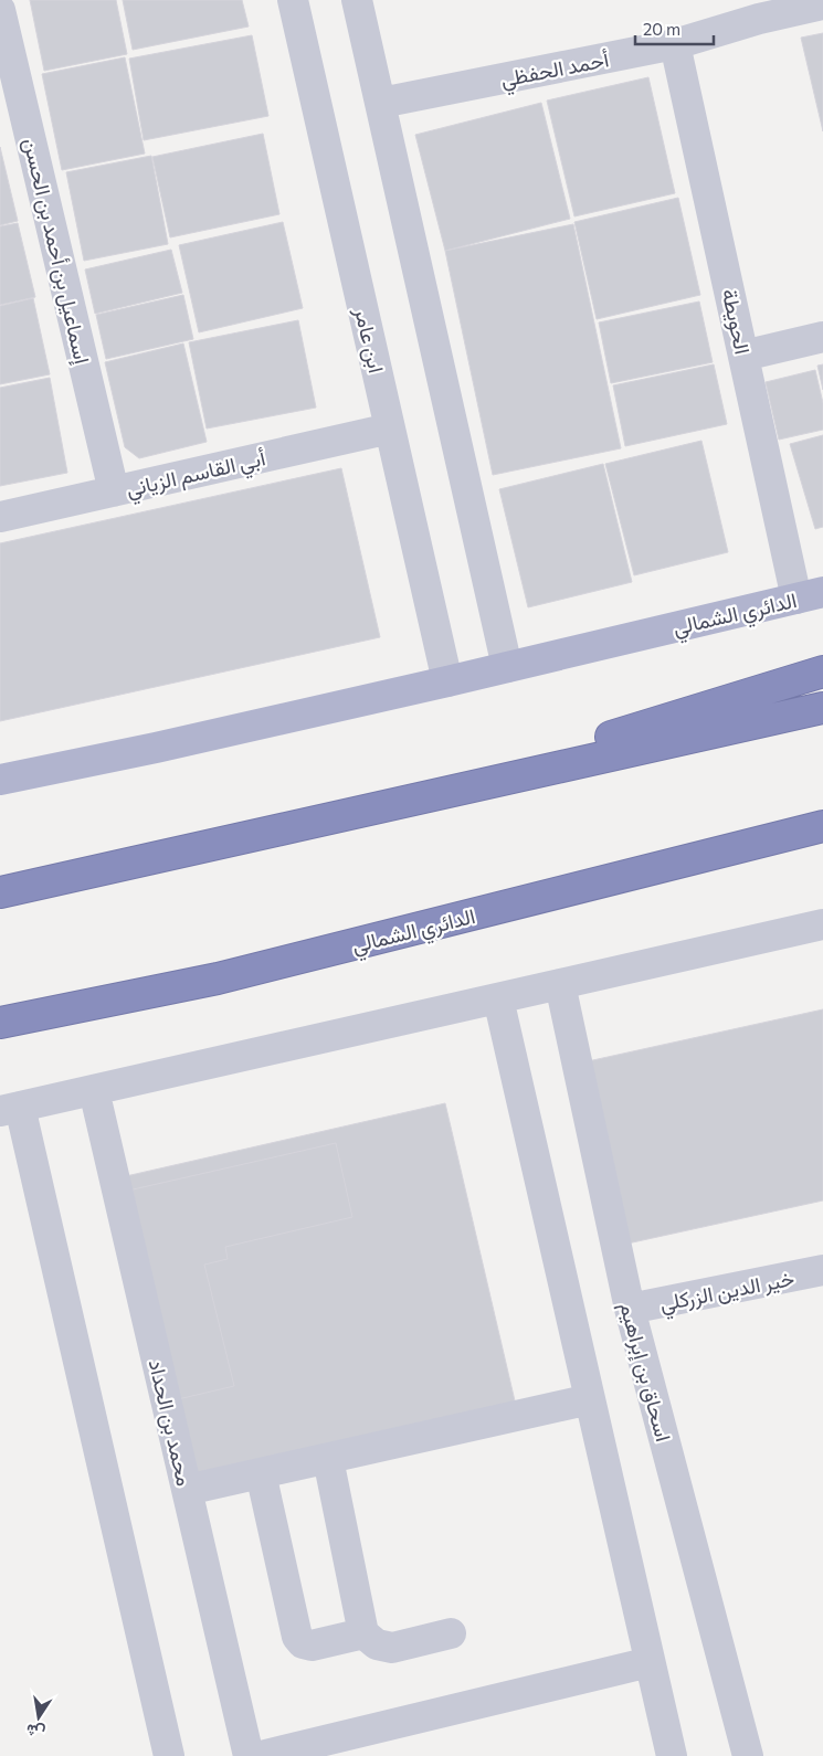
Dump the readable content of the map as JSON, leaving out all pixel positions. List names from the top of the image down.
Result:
{
  "streets": {
    "highway": ["الدائري الشمالي"],
    "street": [
      "أحمد الحفظي",
      "إسماعيل بن أحمد بن الحسن",
      "الحويطة",
      "ابن عامر",
      "أبي القاسم الزياني",
      "خير الدين الزركلي",
      "اسحاق بن إبراهيم",
      "محمد بن الحداد"
    ]
  },
  "crossings": [
    ["أحمد الحفظي", "الحويطة"],
    ["إسماعيل بن أحمد بن الحسن", "أبي القاسم الزياني"],
    ["الحويطة", "الدائري الشمالي"],
    ["ابن عامر", "أبي القاسم الزياني"],
    ["ابن عامر", "الدائري الشمالي"],
    ["خير الدين الزركلي", "اسحاق بن إبراهيم"]
  ],
  "scale_bar": "20 m",
  "north": "bottom"
}
